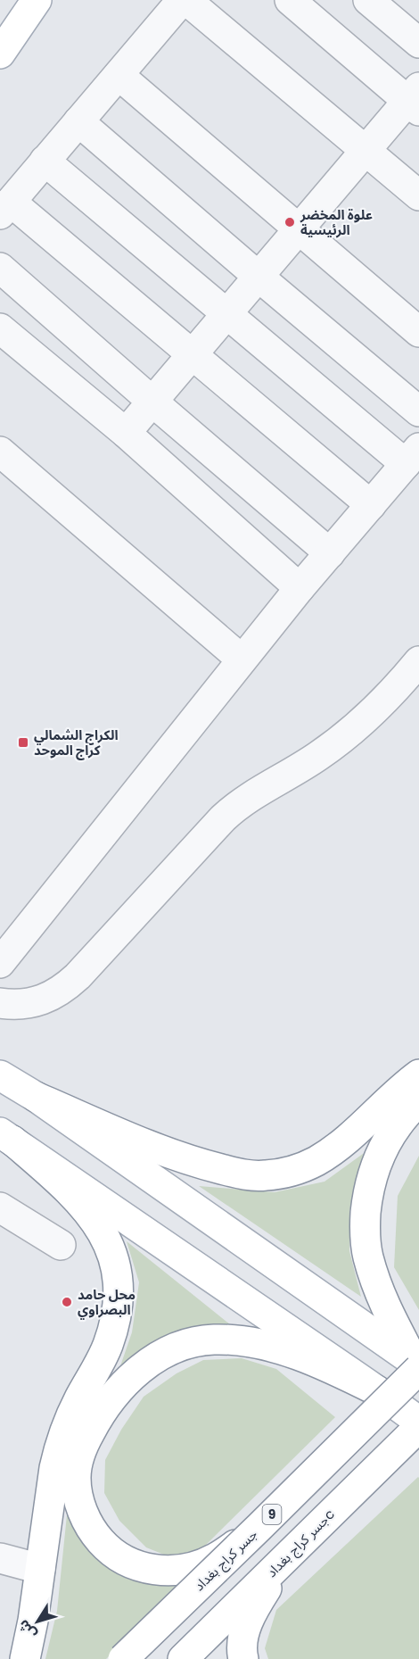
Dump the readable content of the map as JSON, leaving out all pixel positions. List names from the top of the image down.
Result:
{
  "streets": {
    "main road": ["9", "جسر كراج بغدادc", "جسر كراج بغداد"]
  },
  "places": {
    "other": ["علوة المخضر الرئيسية", "محل حامد البصراوي"],
    "transit": ["الكراج الشمالي كراج الموحد"]
  },
  "north": "bottom left"
}
